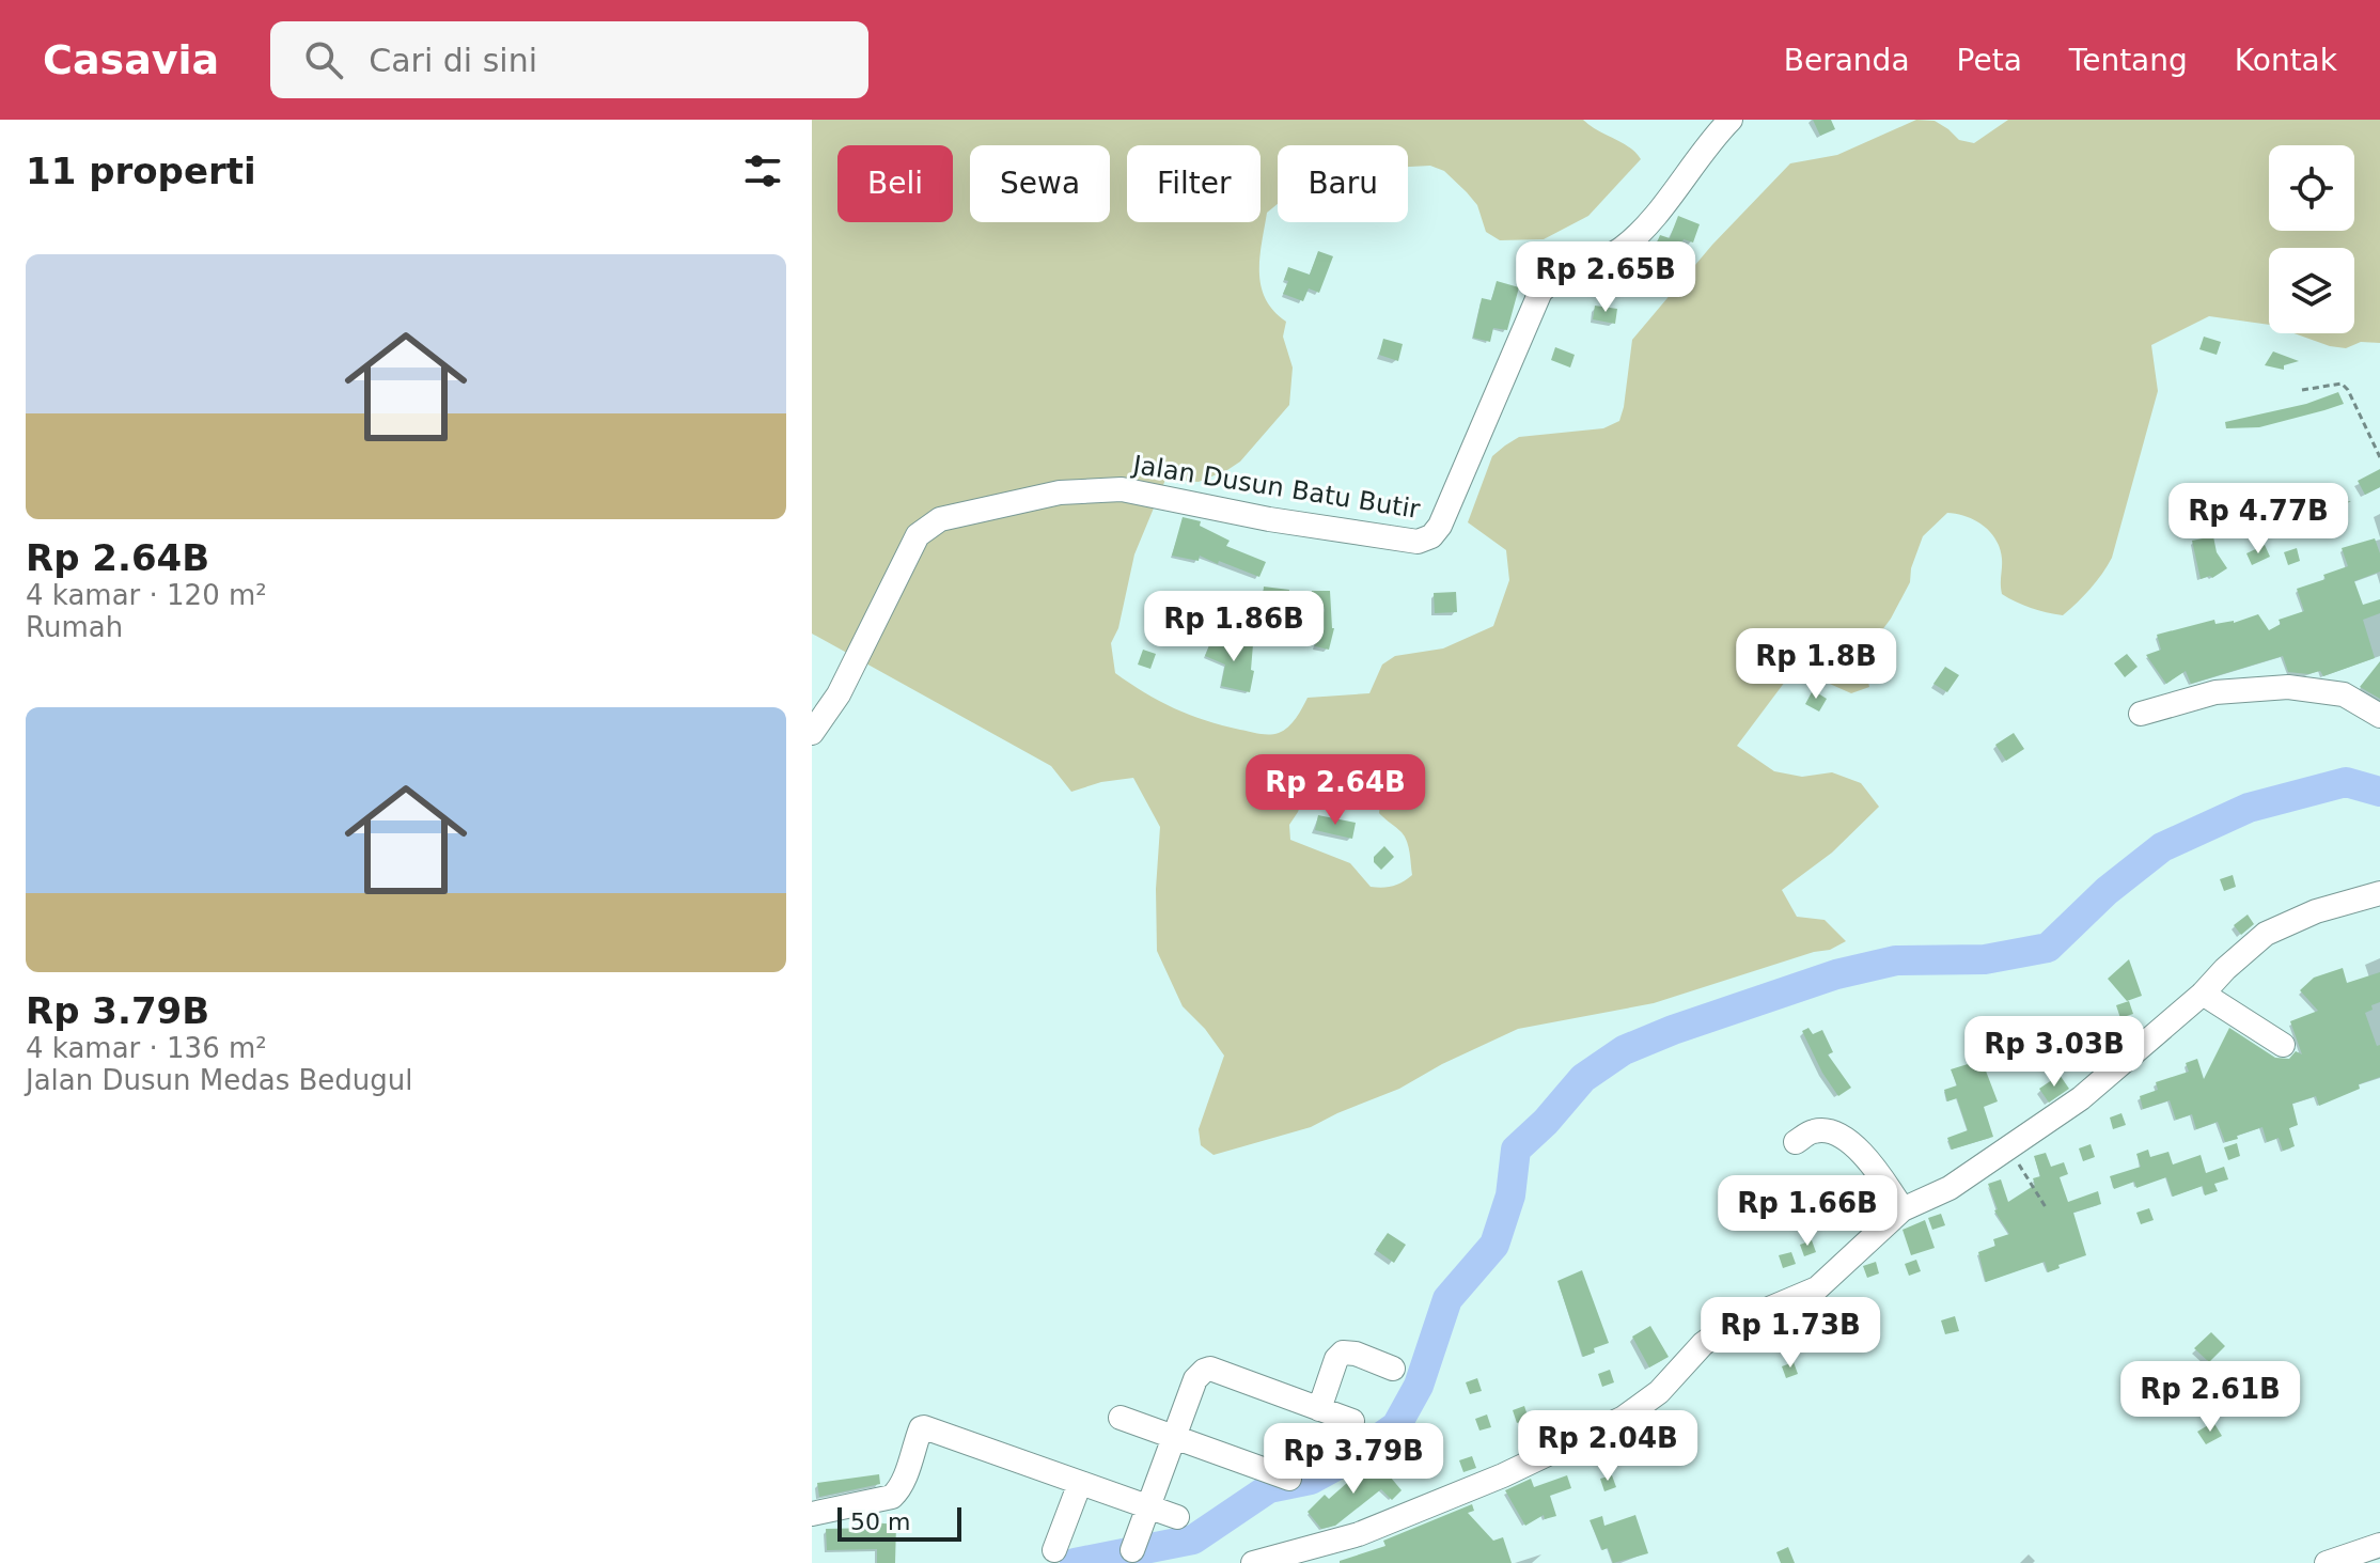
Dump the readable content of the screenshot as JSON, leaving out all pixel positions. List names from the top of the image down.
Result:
{
  "streets": {
    "street": ["Jalan Dusun Batu Butir"]
  },
  "scale_bar": "50 m",
  "page": {
    "header": "Casavia",
    "search": "Cari di sini",
    "nav": [
      "Beranda",
      "Peta",
      "Tentang",
      "Kontak"
    ],
    "heading": "11 properti",
    "chip": [
      "Beli",
      "Sewa",
      "Filter",
      "Baru"
    ],
    "list": [
      {
        "name": "Rp 2.64B",
        "note": "4 kamar · 120 m² · Rumah"
      },
      {
        "name": "Rp 3.79B",
        "note": "4 kamar · 136 m² · Jalan Dusun Medas Bedugul"
      }
    ],
    "price": [
      "Rp 2.65B",
      "Rp 4.77B",
      "Rp 1.86B",
      "Rp 1.8B",
      "Rp 2.64B",
      "Rp 3.03B",
      "Rp 1.66B",
      "Rp 1.73B",
      "Rp 2.61B",
      "Rp 2.04B",
      "Rp 3.79B"
    ],
    "scale": "50 m"
  }
}
